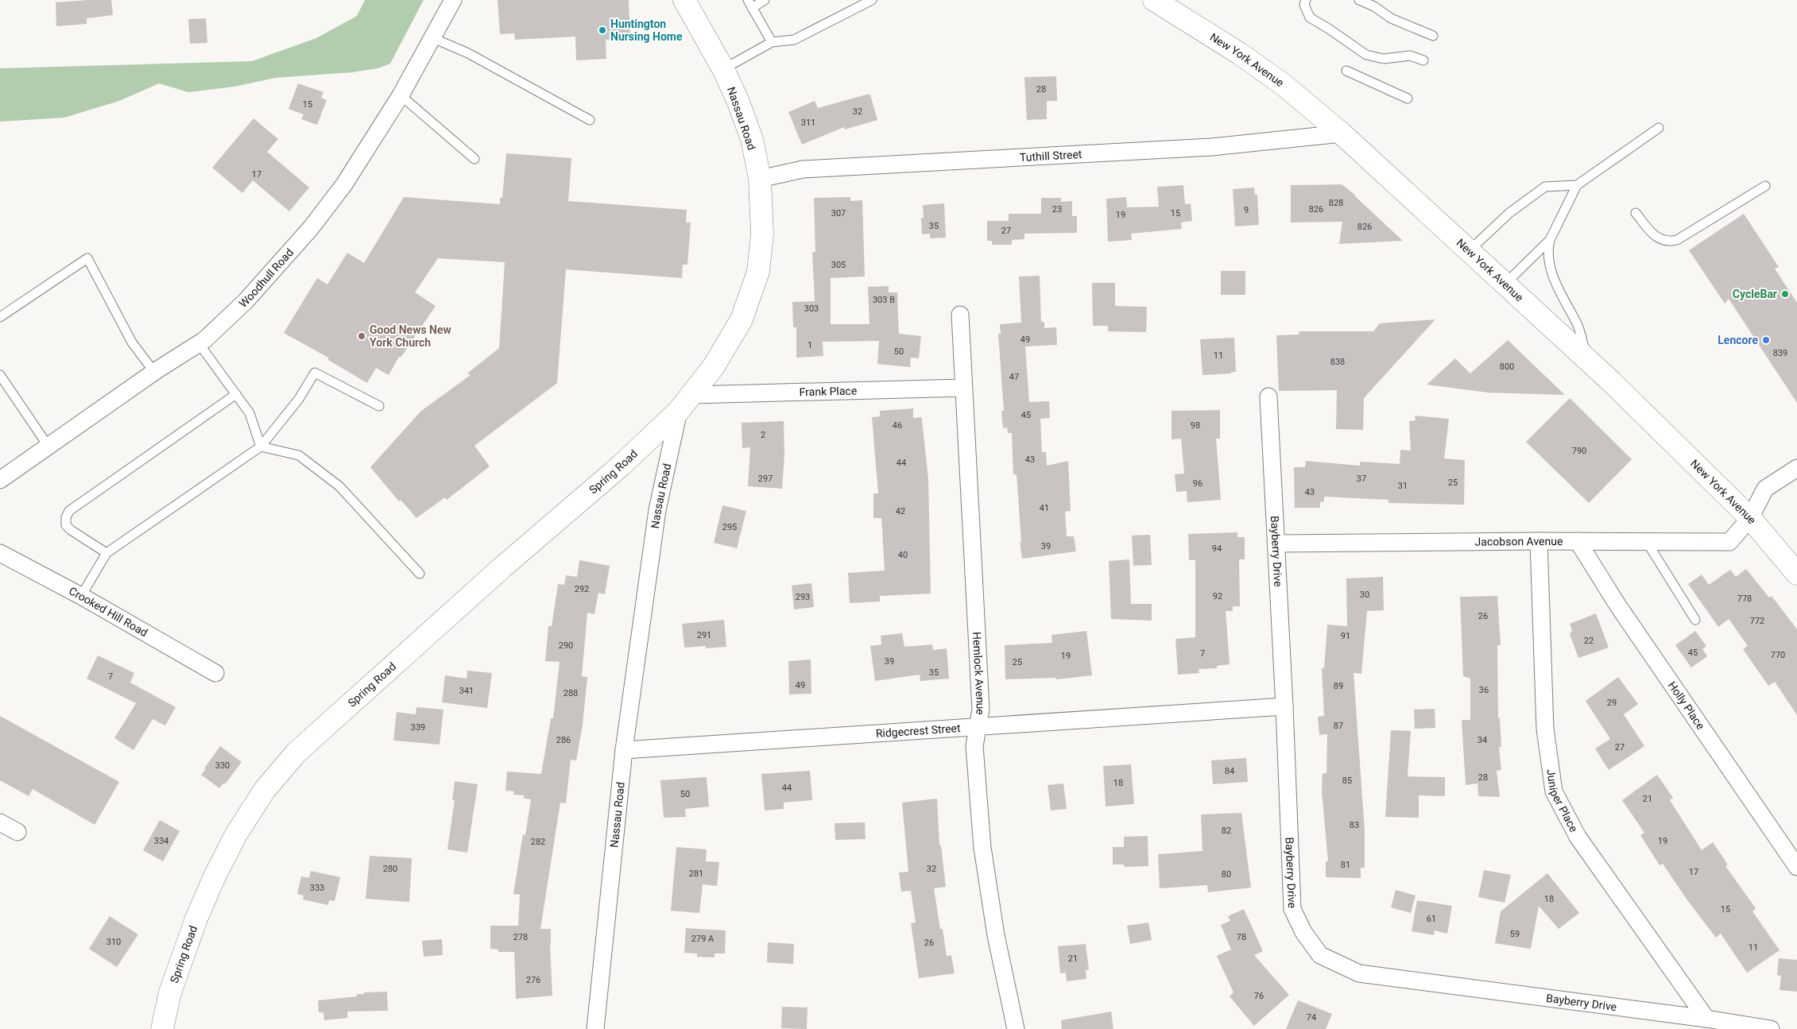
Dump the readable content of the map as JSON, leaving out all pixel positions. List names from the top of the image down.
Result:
{
  "streets": {
    "main road": ["New York Avenue", "Nassau Road", "Spring Road"],
    "street": [
      "Tuthill Street",
      "Woodhull Road",
      "Frank Place",
      "Jacobson Avenue",
      "Bayberry Drive",
      "Crooked Hill Road",
      "Hemlock Avenue",
      "Holly Place",
      "Ridgecrest Street",
      "Juniper Place"
    ]
  },
  "crossings": [
    ["New York Avenue", "Tuthill Street"],
    ["New York Avenue", "Jacobson Avenue"],
    ["Nassau Road", "Tuthill Street"],
    ["Nassau Road", "Frank Place"],
    ["Nassau Road", "Spring Road"],
    ["Nassau Road", "Ridgecrest Street"],
    ["Frank Place", "Hemlock Avenue"],
    ["Jacobson Avenue", "Bayberry Drive"],
    ["Jacobson Avenue", "Holly Place"],
    ["Jacobson Avenue", "Juniper Place"],
    ["Bayberry Drive", "Ridgecrest Street"],
    ["Bayberry Drive", "Juniper Place"],
    ["Hemlock Avenue", "Ridgecrest Street"]
  ],
  "places": [
    "Huntington Nursing Home",
    "CycleBar",
    "Good News New York Church",
    "Lencore"
  ],
  "house_numbers": [
    "28",
    "15",
    "32",
    "311",
    "17",
    "828",
    "23",
    "826",
    "9",
    "307",
    "15",
    "19",
    "35",
    "826",
    "27",
    "305",
    "303 B",
    "303",
    "49",
    "1",
    "50",
    "839",
    "11",
    "838",
    "800",
    "47",
    "45",
    "46",
    "98",
    "2",
    "790",
    "43",
    "44",
    "297",
    "37",
    "25",
    "96",
    "31",
    "43",
    "41",
    "42",
    "295",
    "39",
    "94",
    "40",
    "292",
    "30",
    "92",
    "293",
    "778",
    "26",
    "772",
    "291",
    "91",
    "22",
    "290",
    "45",
    "7",
    "770",
    "19",
    "39",
    "25",
    "35",
    "7",
    "49",
    "89",
    "36",
    "341",
    "288",
    "29",
    "87",
    "339",
    "286",
    "34",
    "27",
    "330",
    "84",
    "28",
    "85",
    "18",
    "44",
    "50",
    "21",
    "83",
    "82",
    "334",
    "19",
    "282",
    "81",
    "280",
    "32",
    "17",
    "281",
    "80",
    "333",
    "18",
    "15",
    "61",
    "59",
    "278",
    "78",
    "279 A",
    "310",
    "26",
    "11",
    "21",
    "276",
    "76",
    "74"
  ]
}
